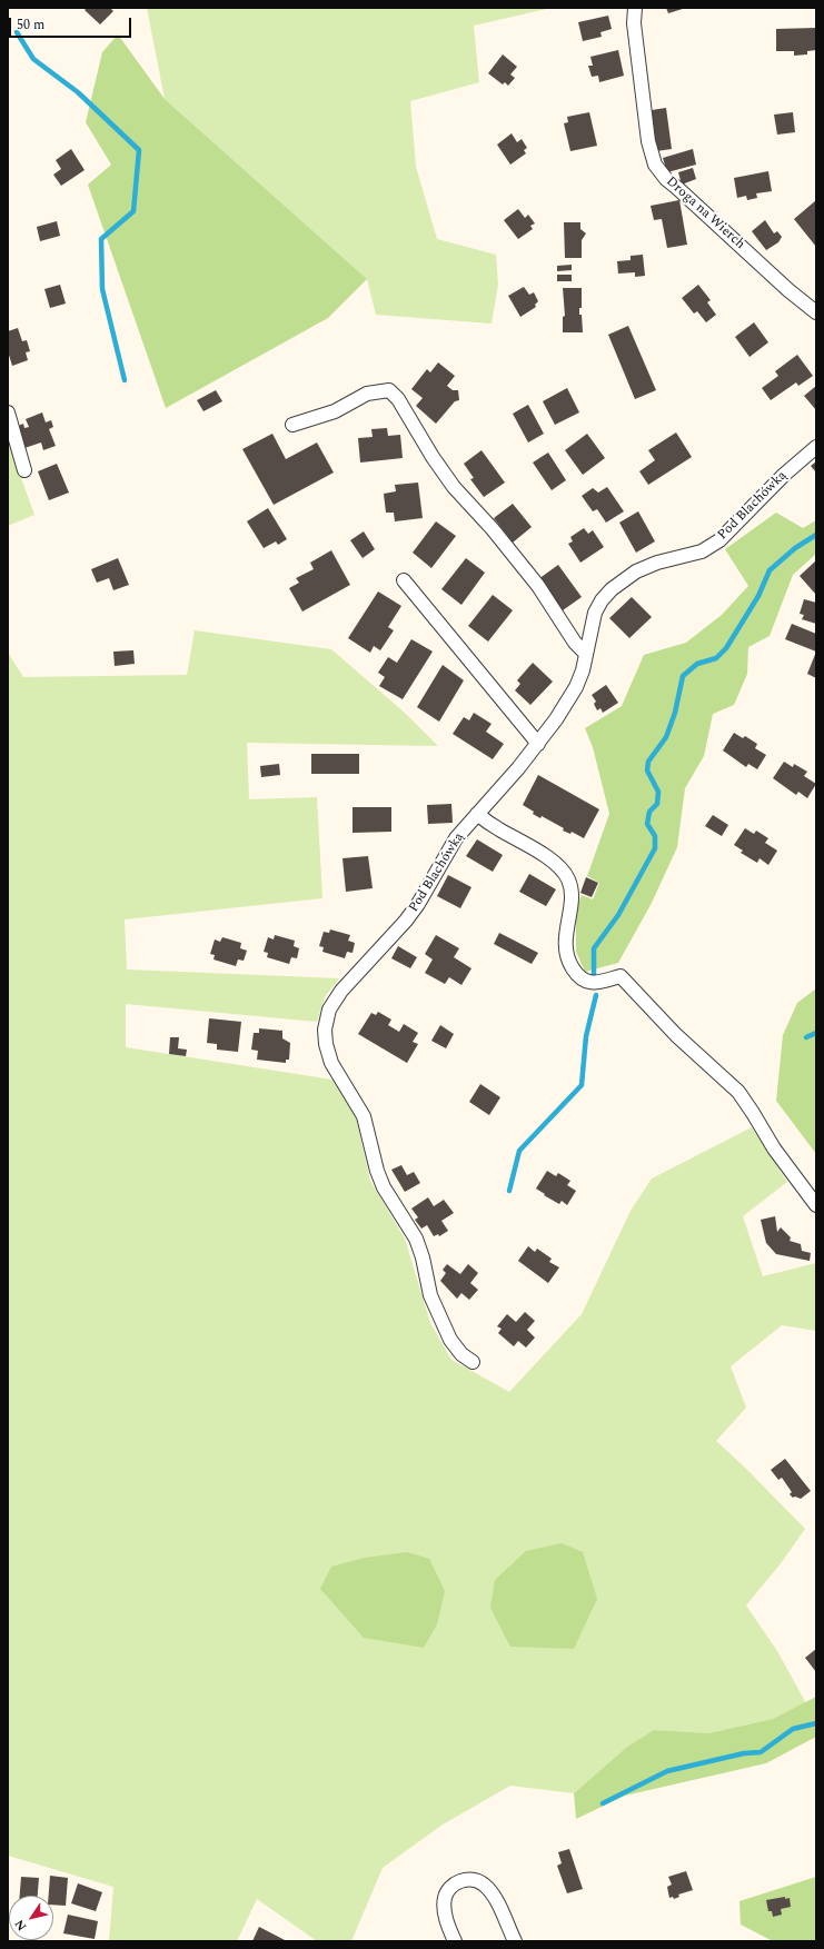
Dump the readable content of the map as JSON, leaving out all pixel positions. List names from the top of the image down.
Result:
{
  "streets": {
    "street": ["Droga na Wierch", "Pod Blachówką"]
  },
  "scale_bar": "50 m",
  "north": "bottom left"
}
